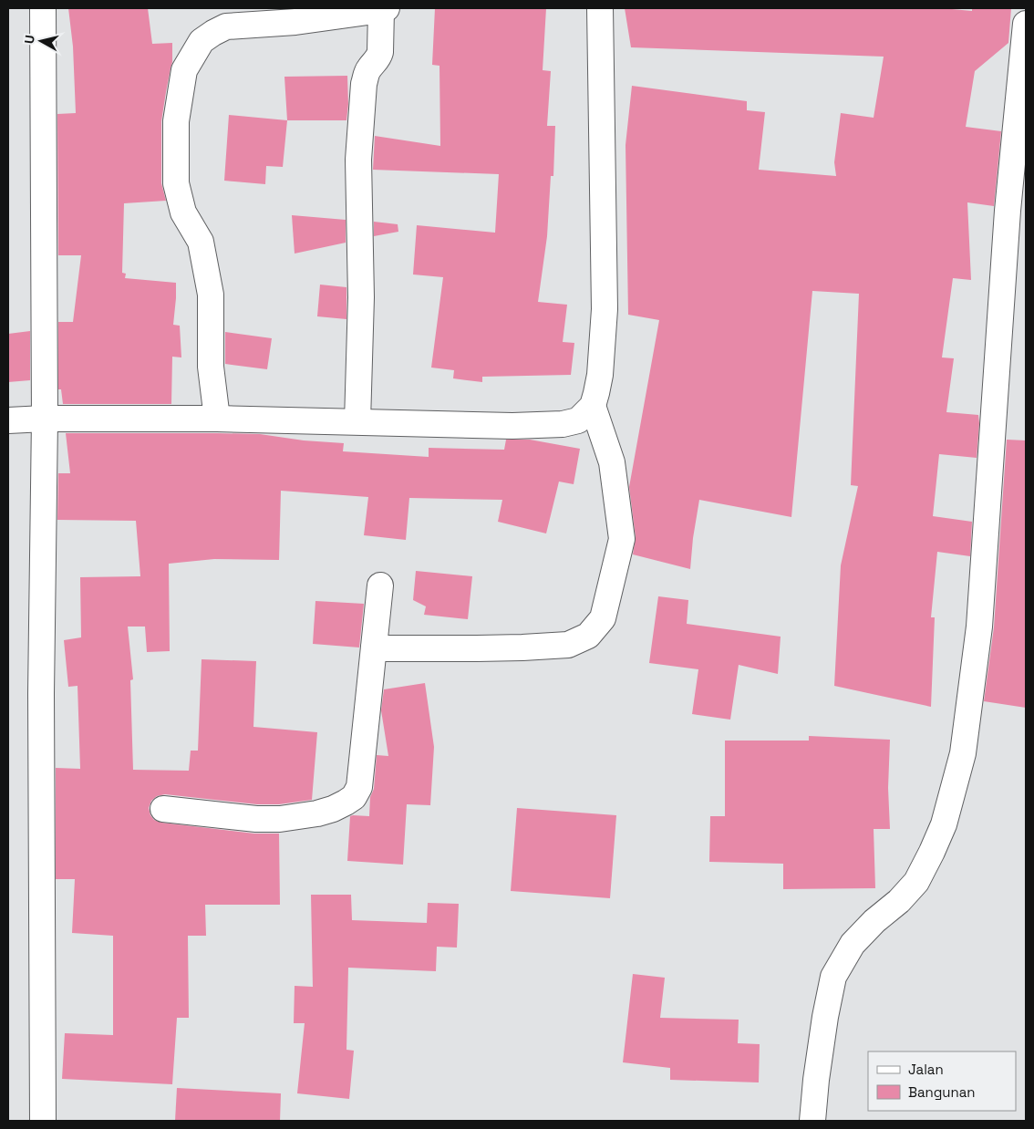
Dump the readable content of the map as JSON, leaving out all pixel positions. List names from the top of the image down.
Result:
{
  "legend": ["Jalan", "Bangunan"],
  "north": "left"
}
